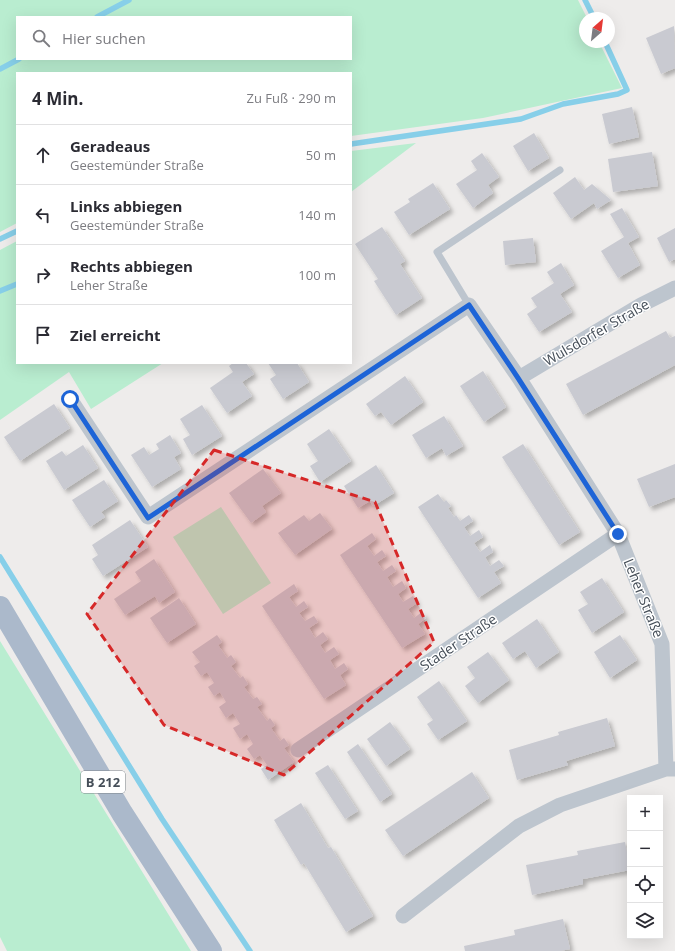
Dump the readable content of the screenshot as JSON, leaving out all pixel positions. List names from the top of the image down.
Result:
{
  "streets": {
    "main road": ["B 212"],
    "street": ["Wulsdorfer Straße", "Leher Straße", "Stader Straße"]
  },
  "crossings": [
    ["Wulsdorfer Straße", "Leher Straße"],
    ["Leher Straße", "Stader Straße"]
  ],
  "north": "top right",
  "page": {
    "search": "Hier suchen",
    "heading": ["4 Min.", "Zu Fuß · 290 m"],
    "list": [
      ["Geradeaus", "Geestemünder Straße", "50 m"],
      ["Links abbiegen", "Geestemünder Straße", "140 m"],
      ["Rechts abbiegen", "Leher Straße", "100 m"],
      "Ziel erreicht"
    ],
    "map_buttons": ["+", "−"]
  }
}
